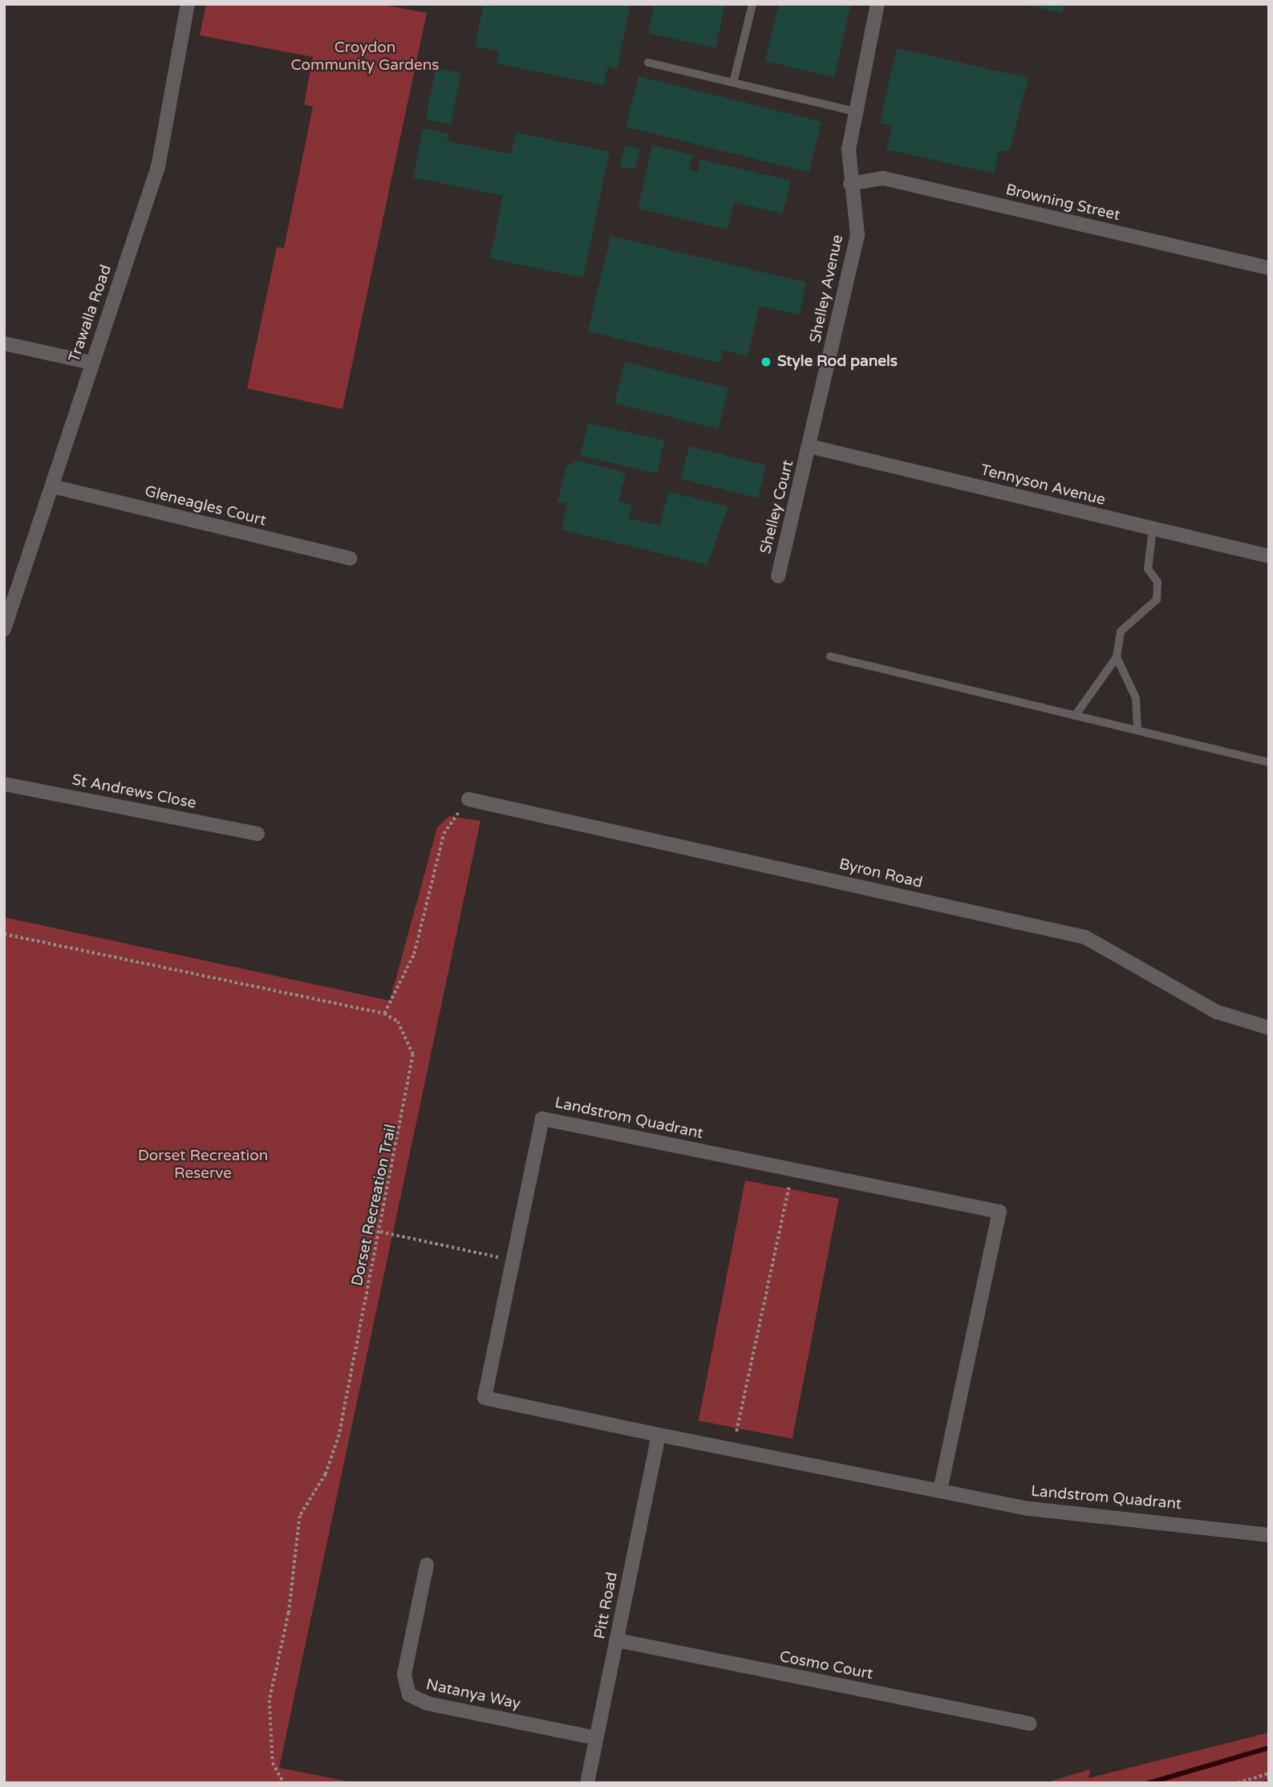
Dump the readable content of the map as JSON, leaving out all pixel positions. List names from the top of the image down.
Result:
{
  "streets": {
    "street": [
      "Browning Street",
      "Shelley Avenue",
      "Trawalla Road",
      "Tennyson Avenue",
      "Gleneagles Court",
      "Shelley Court",
      "St Andrews Close",
      "Byron Road",
      "Landstrom Quadrant",
      "Pitt Road",
      "Cosmo Court",
      "Natanya Way"
    ],
    "path": ["Dorset Recreation Trail"]
  },
  "crossings": [
    ["Browning Street", "Shelley Avenue"],
    ["Shelley Avenue", "Tennyson Avenue"],
    ["Shelley Avenue", "Shelley Court"],
    ["Trawalla Road", "Gleneagles Court"],
    ["Tennyson Avenue", "Shelley Court"],
    ["Landstrom Quadrant", "Pitt Road"],
    ["Pitt Road", "Cosmo Court"],
    ["Pitt Road", "Natanya Way"]
  ],
  "parks": ["Croydon Community Gardens", "Dorset Recreation Reserve"],
  "places": ["Style Rod panels"]
}
